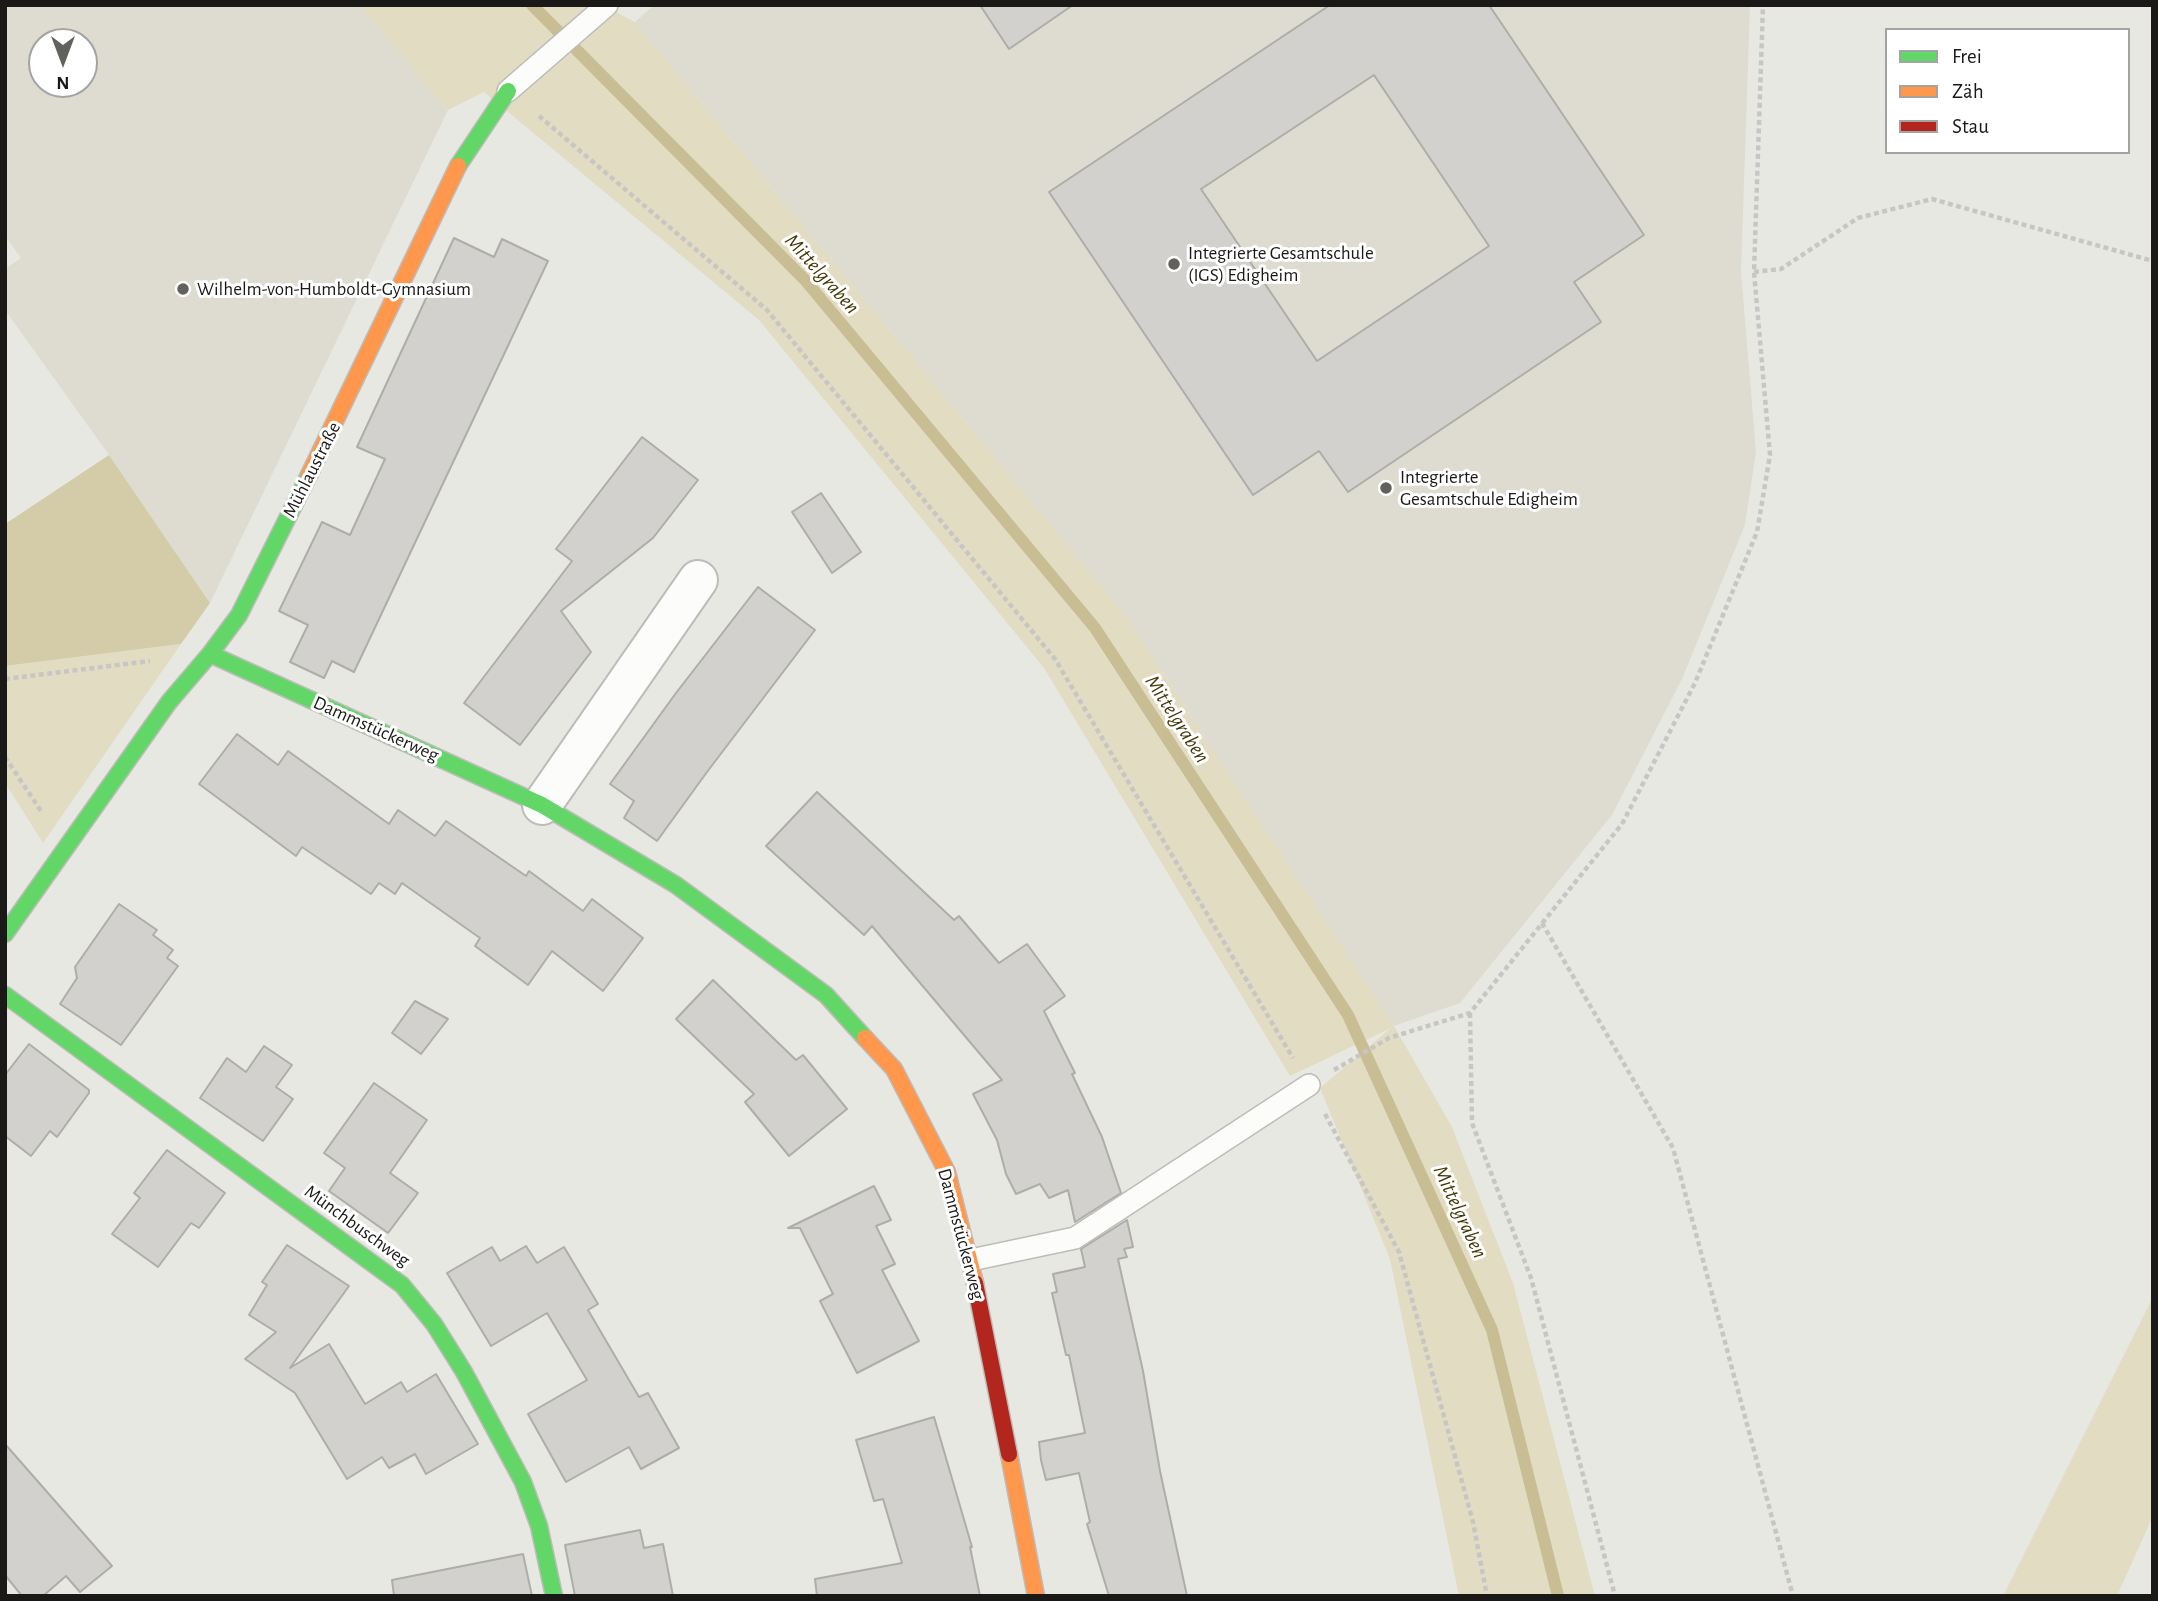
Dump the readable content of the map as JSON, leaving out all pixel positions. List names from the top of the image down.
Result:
{
  "streets": {
    "street": ["Mühlaustraße", "Dammstückerweg", "Münchbuschweg"]
  },
  "crossings": [
    ["Mühlaustraße", "Dammstückerweg"]
  ],
  "water": ["Mittelgraben"],
  "places": ["Integrierte Gesamtschule (IGS) Edigheim", "Wilhelm-von-Humboldt-Gymnasium", "Integrierte Gesamtschule Edigheim"],
  "legend": ["Frei", "Zäh", "Stau"],
  "north": "bottom"
}
